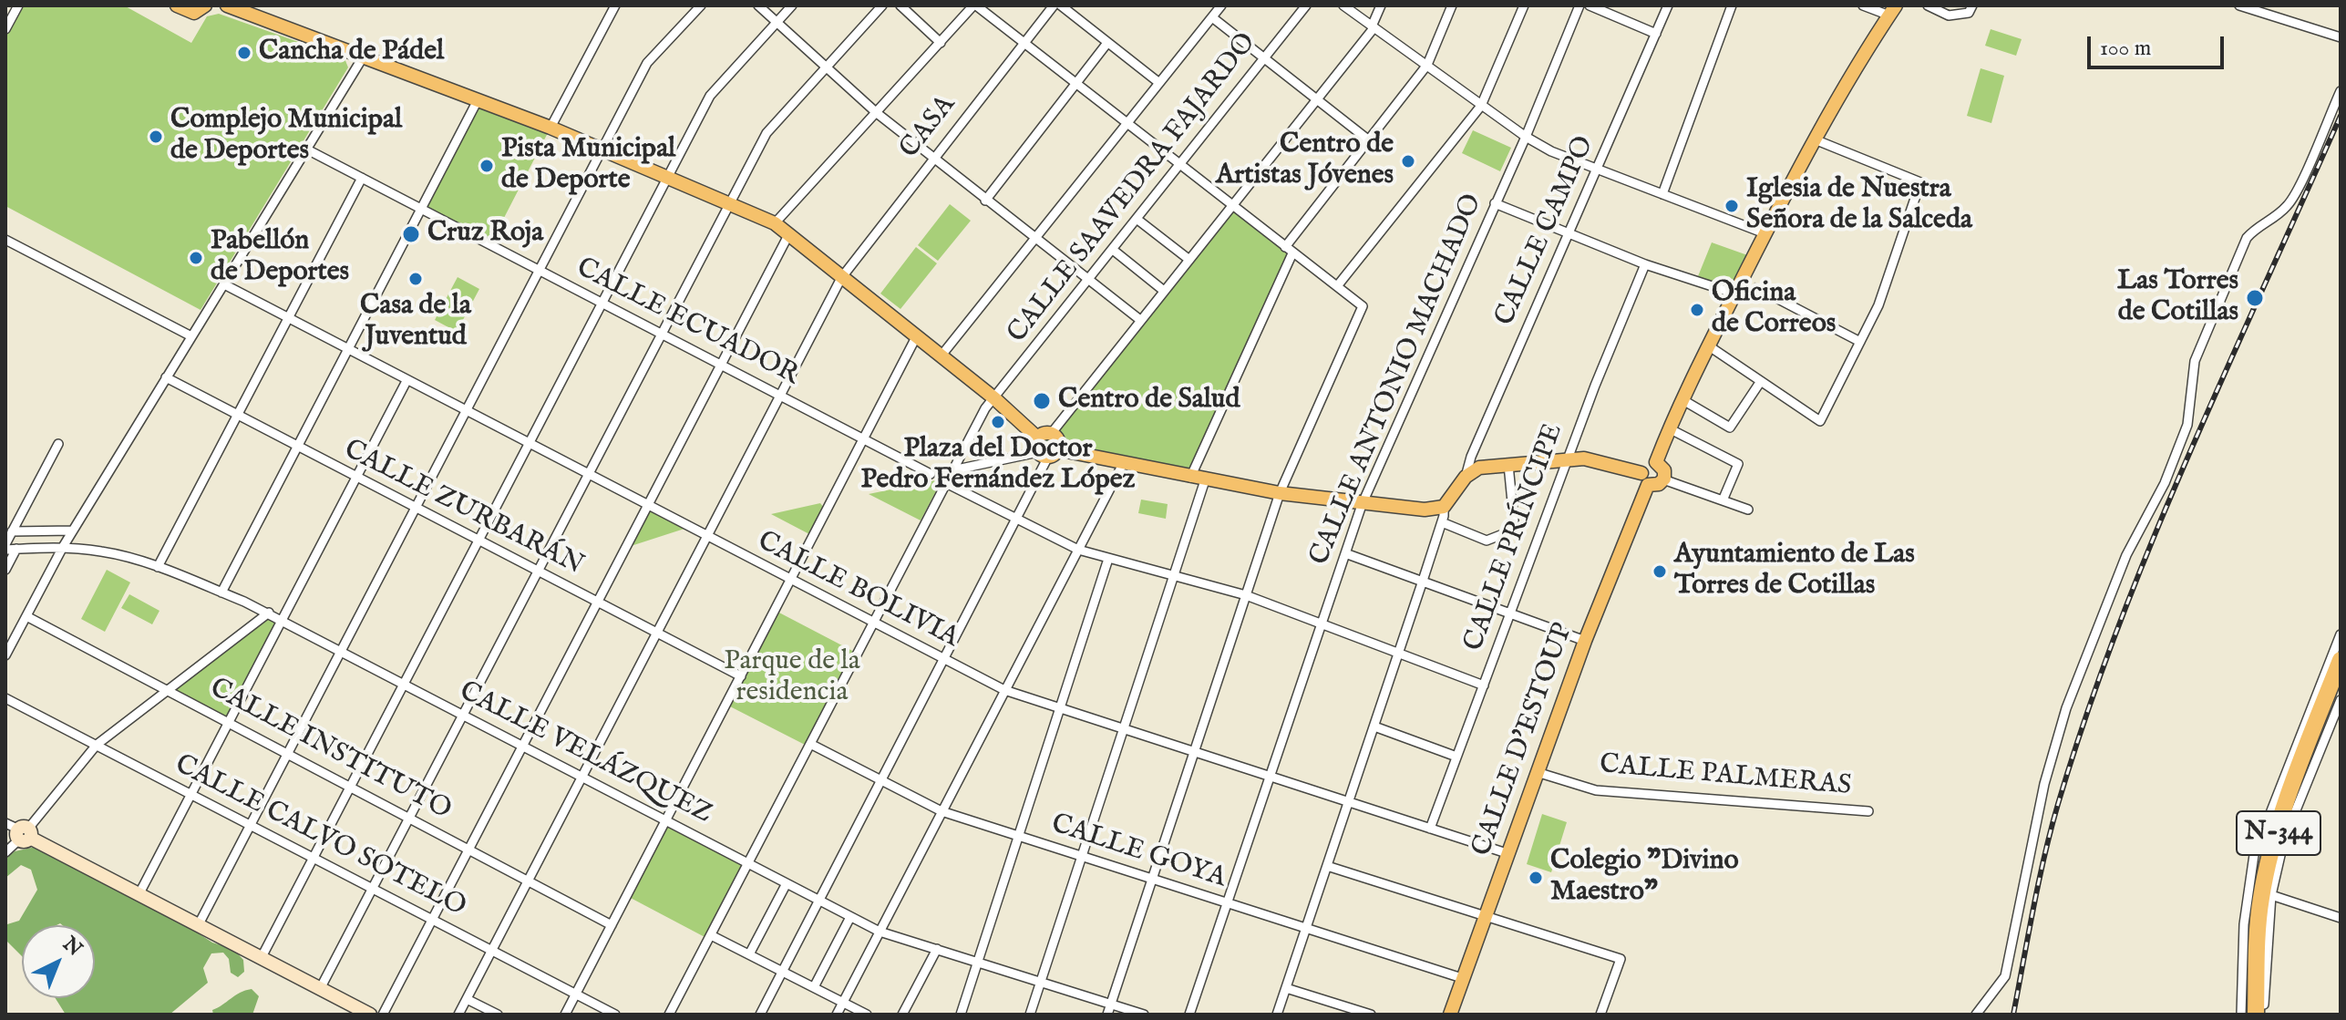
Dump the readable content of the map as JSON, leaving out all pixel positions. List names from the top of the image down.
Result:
{
  "streets": {
    "highway": ["N-344"],
    "main road": ["CALLE D'ESTOUP"],
    "street": [
      "CASA",
      "CALLE SAAVEDRA FAJARDO",
      "CALLE CAMPO",
      "CALLE ECUADOR",
      "CALLE ANTONIO MACHADO",
      "CALLE ZURBARÁN",
      "CALLE PRÍNCIPE",
      "CALLE BOLIVIA",
      "CALLE INSTITUTO",
      "CALLE VELÁZQUEZ",
      "CALLE PALMERAS",
      "CALLE CALVO SOTELO",
      "CALLE GOYA"
    ]
  },
  "crossings": [
    ["CASA", "CALLE ECUADOR"],
    ["CASA", "CALLE ZURBARÁN"],
    ["CASA", "CALLE BOLIVIA"],
    ["CASA", "CALLE INSTITUTO"],
    ["CASA", "CALLE VELÁZQUEZ"],
    ["CASA", "CALLE CALVO SOTELO"],
    ["CALLE SAAVEDRA FAJARDO", "CALLE BOLIVIA"],
    ["CALLE SAAVEDRA FAJARDO", "CALLE VELÁZQUEZ"],
    ["CALLE SAAVEDRA FAJARDO", "CALLE GOYA"],
    ["CALLE ANTONIO MACHADO", "CALLE BOLIVIA"],
    ["CALLE ANTONIO MACHADO", "CALLE GOYA"],
    ["CALLE PRÍNCIPE", "CALLE BOLIVIA"],
    ["CALLE BOLIVIA", "CALLE D'ESTOUP"],
    ["CALLE D'ESTOUP", "CALLE PALMERAS"],
    ["CALLE D'ESTOUP", "CALLE GOYA"]
  ],
  "parks": ["Parque de la residencia"],
  "places": [
    "Cancha de Pádel",
    "Complejo Municipal de Deportes",
    "Centro de Artistas Jóvenes",
    "Pista Municipal de Deporte",
    "Iglesia de Nuestra Señora de la Salceda",
    "Cruz Roja",
    "Pabellón de Deportes",
    "Casa de la Juventud",
    "Las Torres de Cotillas",
    "Oficina de Correos",
    "Centro de Salud",
    "Plaza del Doctor Pedro Fernández López",
    "Ayuntamiento de Las Torres de Cotillas",
    "Colegio \"Divino Maestro\""
  ],
  "scale_bar": "100 m",
  "north": "top right"
}
